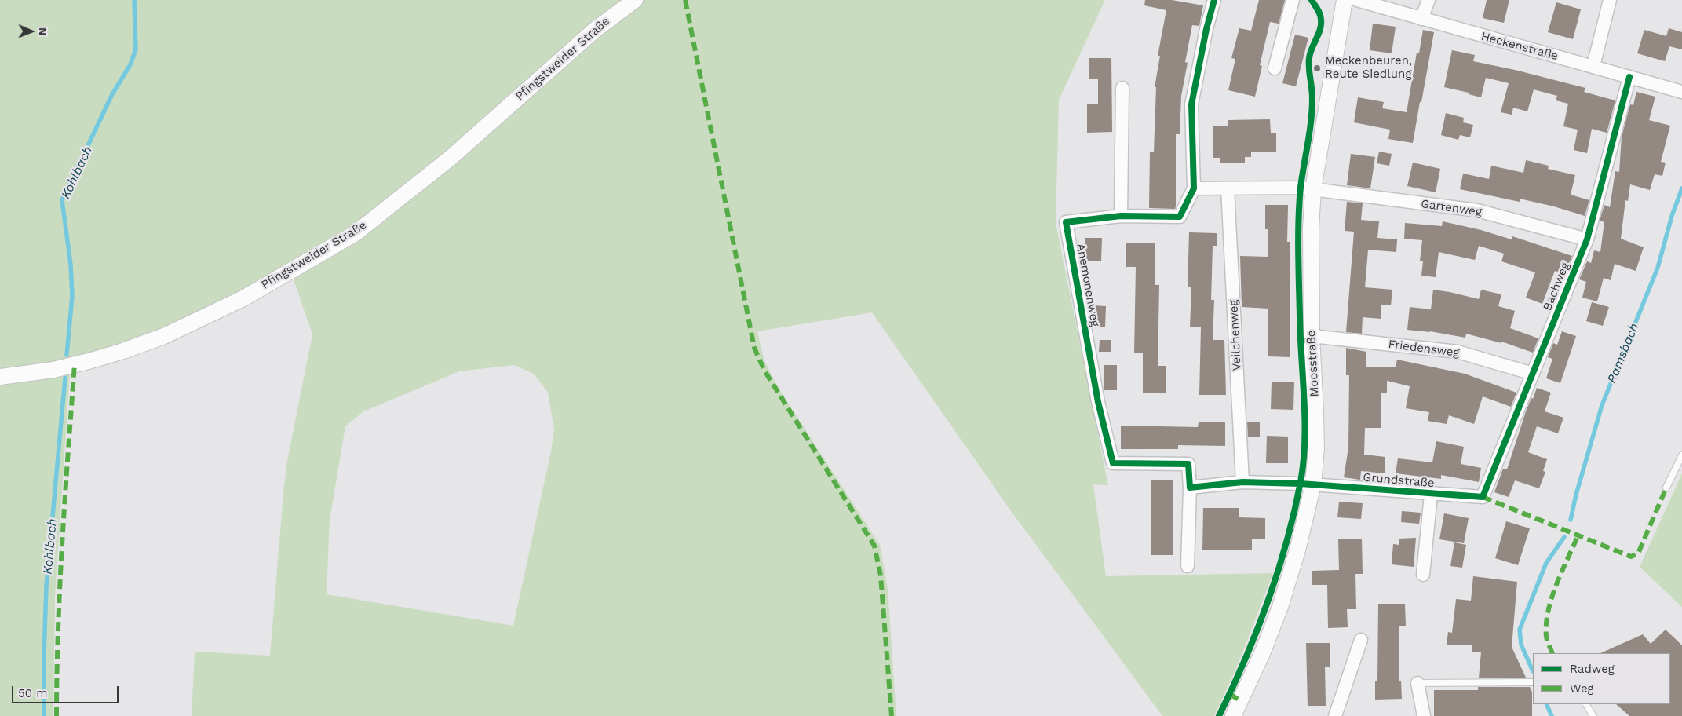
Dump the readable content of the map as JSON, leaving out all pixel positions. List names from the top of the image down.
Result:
{
  "streets": {
    "street": [
      "Heckenstraße",
      "Pfingstweider Straße",
      "Gartenweg",
      "Anemonenweg",
      "Bachweg",
      "Veilchenweg",
      "Friedensweg",
      "Moosstraße",
      "Grundstraße"
    ]
  },
  "crossings": [
    ["Heckenstraße", "Bachweg"],
    ["Gartenweg", "Bachweg"],
    ["Gartenweg", "Moosstraße"],
    ["Bachweg", "Friedensweg"],
    ["Bachweg", "Grundstraße"],
    ["Friedensweg", "Moosstraße"],
    ["Moosstraße", "Grundstraße"]
  ],
  "water": ["Kohlbach", "Ramsbach"],
  "places": ["Meckenbeuren, Reute Siedlung"],
  "legend": ["Radweg", "Weg"],
  "scale_bar": "50 m",
  "north": "right"
}
